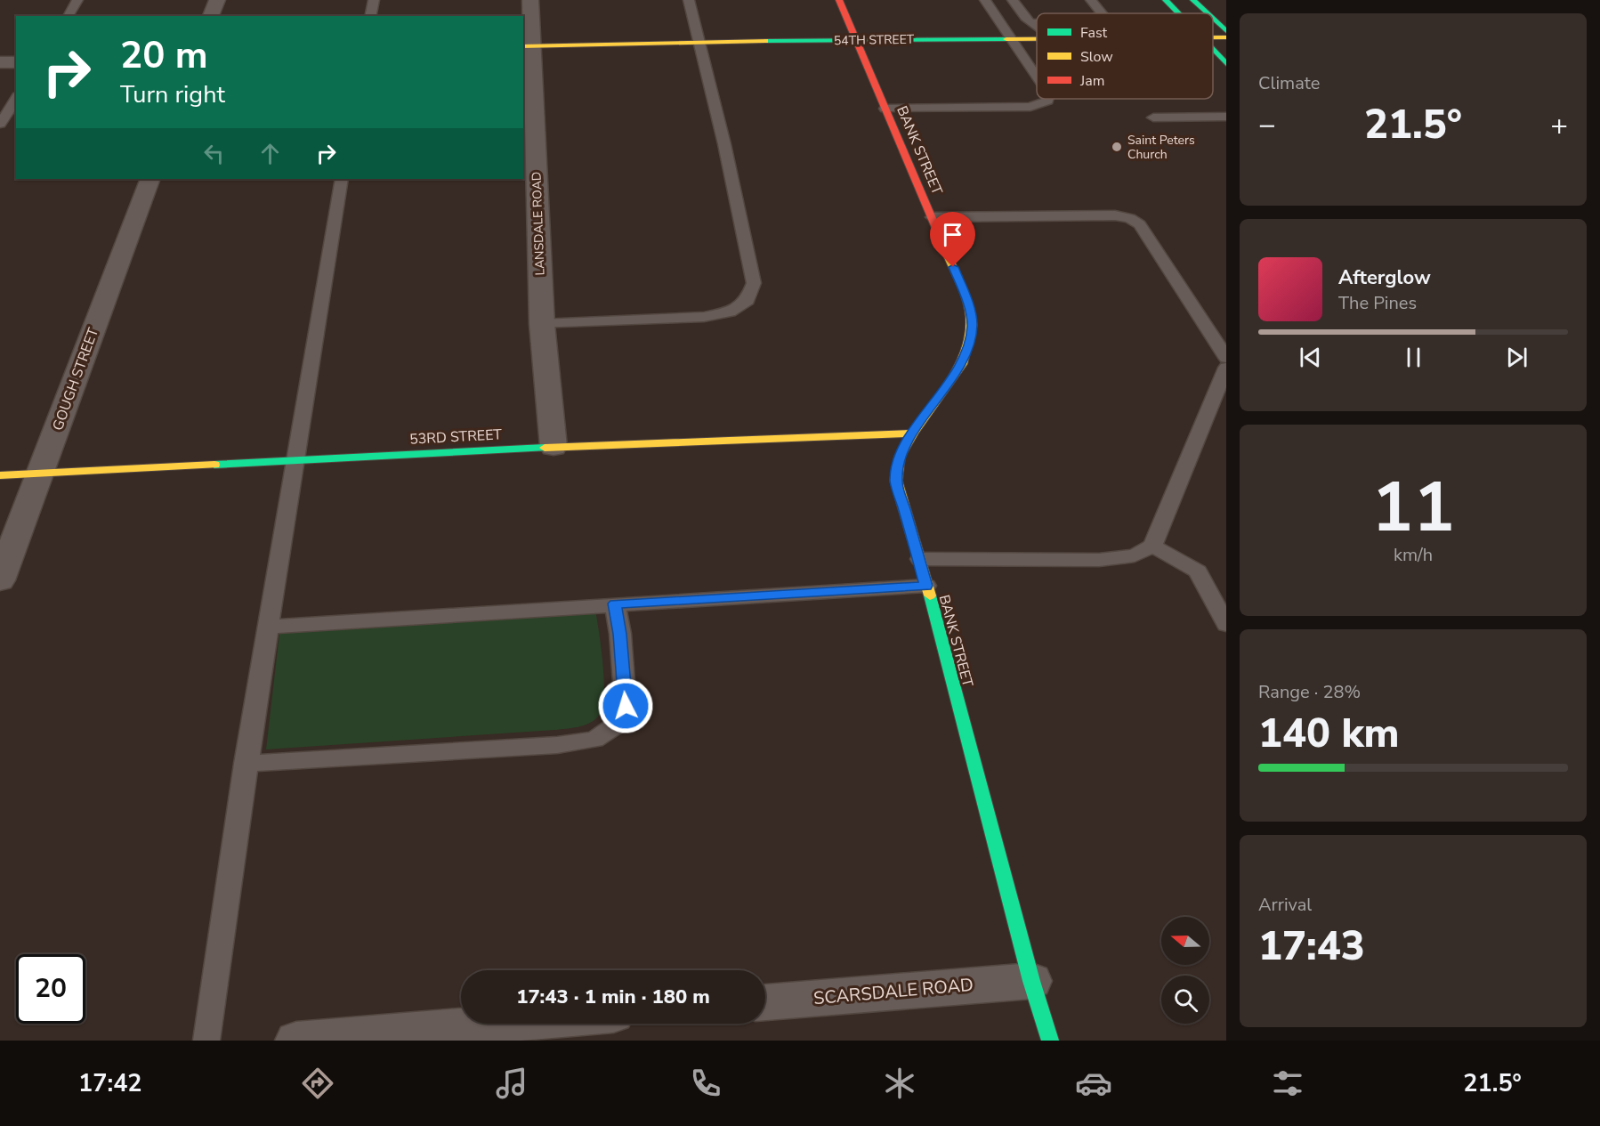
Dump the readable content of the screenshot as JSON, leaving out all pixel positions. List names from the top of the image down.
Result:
{
  "streets": {
    "street": [
      "54TH STREET",
      "BANK STREET",
      "LANSDALE ROAD",
      "GOUGH STREET",
      "53RD STREET",
      "SCARSDALE ROAD"
    ]
  },
  "crossings": [
    ["54TH STREET", "BANK STREET"],
    ["54TH STREET", "LANSDALE ROAD"],
    ["BANK STREET", "53RD STREET"],
    ["BANK STREET", "SCARSDALE ROAD"],
    ["LANSDALE ROAD", "53RD STREET"],
    ["GOUGH STREET", "53RD STREET"]
  ],
  "places": ["Saint Peters Church"],
  "legend": ["Fast", "Slow", "Jam"],
  "north": "left",
  "page": {
    "tile": [
      "Climate",
      ["11", "km/h"],
      ["Range · 28%", "140 km"],
      ["Arrival", "17:43"]
    ],
    "turn": ["20 m", "Turn right"],
    "heat": ["−", "21.5°", "+"],
    "song": ["Afterglow", "The Pines"],
    "limit": "20",
    "trip": "17:43 · 1 min · 180 m",
    "tabs": ["17:42", "21.5°"]
  }
}
